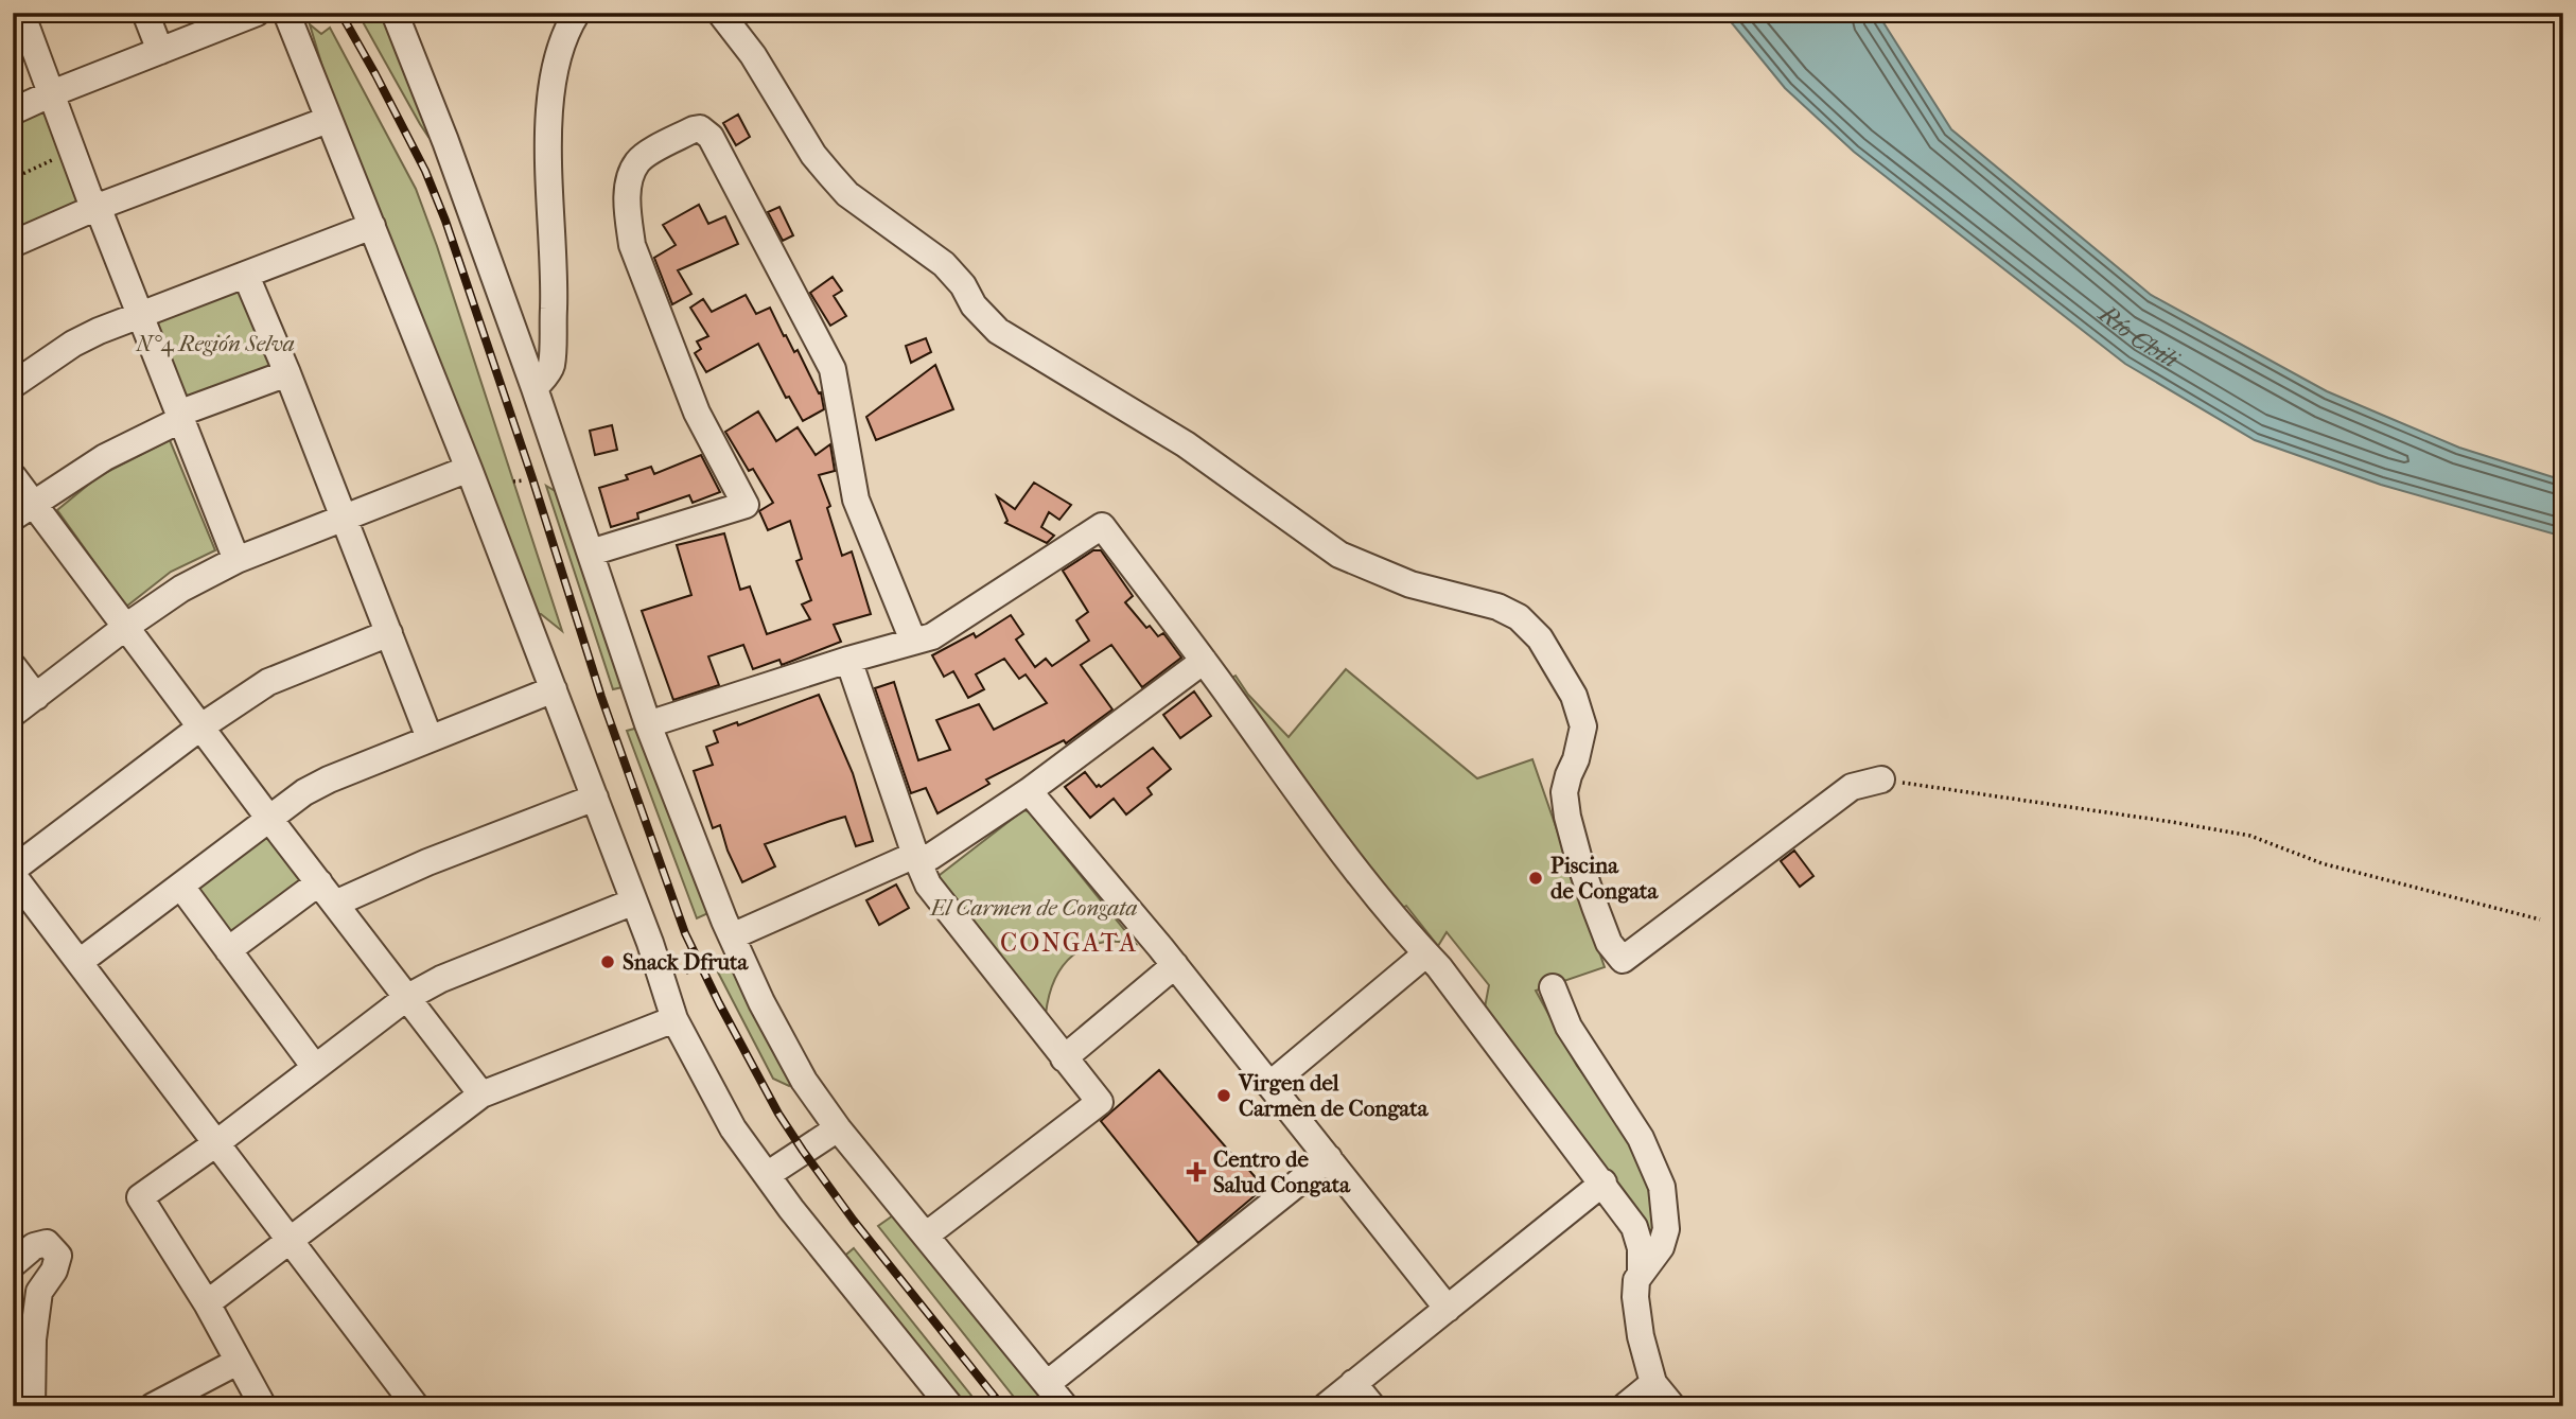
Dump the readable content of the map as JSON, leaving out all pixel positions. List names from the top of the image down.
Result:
{
  "districts": ["CONGATA"],
  "water": ["Río Chili"],
  "parks": ["N°4 Región Selva", "El Carmen de Congata"],
  "places": {
    "other": ["Piscina de Congata", "Snack Dfruta", "Virgen del Carmen de Congata"],
    "health": ["Centro de Salud Congata"]
  }
}
